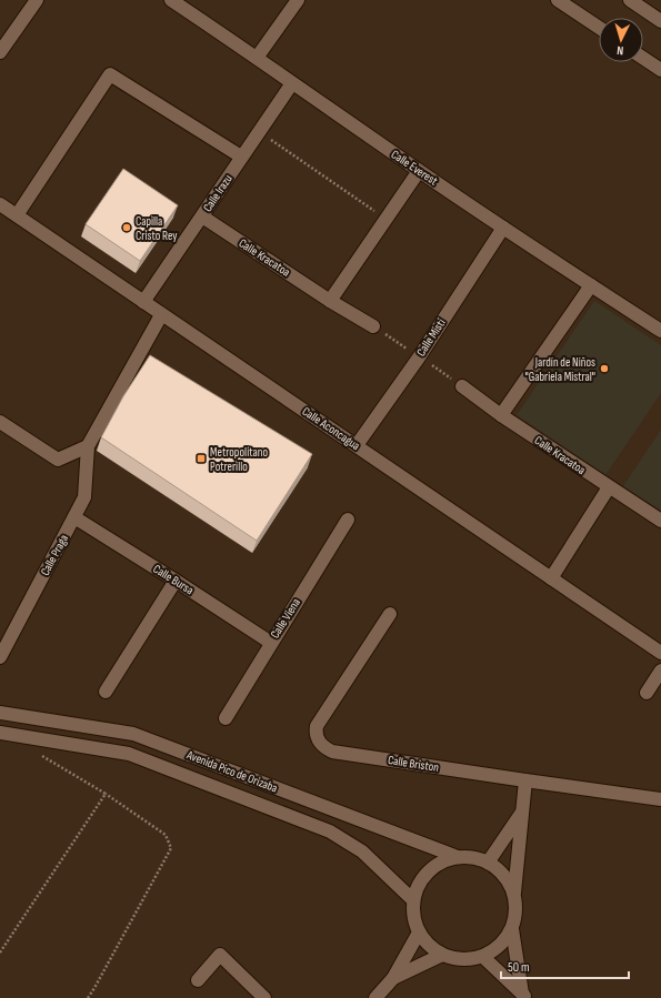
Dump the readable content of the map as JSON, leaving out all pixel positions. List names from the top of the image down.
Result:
{
  "streets": {
    "street": [
      "Calle Everest",
      "Calle Irazu",
      "Calle Kracatoa",
      "Calle Misti",
      "Calle Aconcagua",
      "Calle Praga",
      "Calle Bursa",
      "Calle Viena",
      "Calle Briston",
      "Avenida Pico de Orizaba"
    ]
  },
  "crossings": [
    ["Calle Everest", "Calle Irazu"],
    ["Calle Everest", "Calle Misti"],
    ["Calle Irazu", "Calle Kracatoa"],
    ["Calle Irazu", "Calle Aconcagua"],
    ["Calle Misti", "Calle Aconcagua"],
    ["Calle Praga", "Calle Bursa"],
    ["Calle Bursa", "Calle Viena"]
  ],
  "places": {
    "other": ["Capilla Cristo Rey", "Jardín de Niños \"Gabriela Mistral\""],
    "transit": ["Metropolitano Potrerillo"]
  },
  "scale_bar": "50 m",
  "north": "bottom"
}
